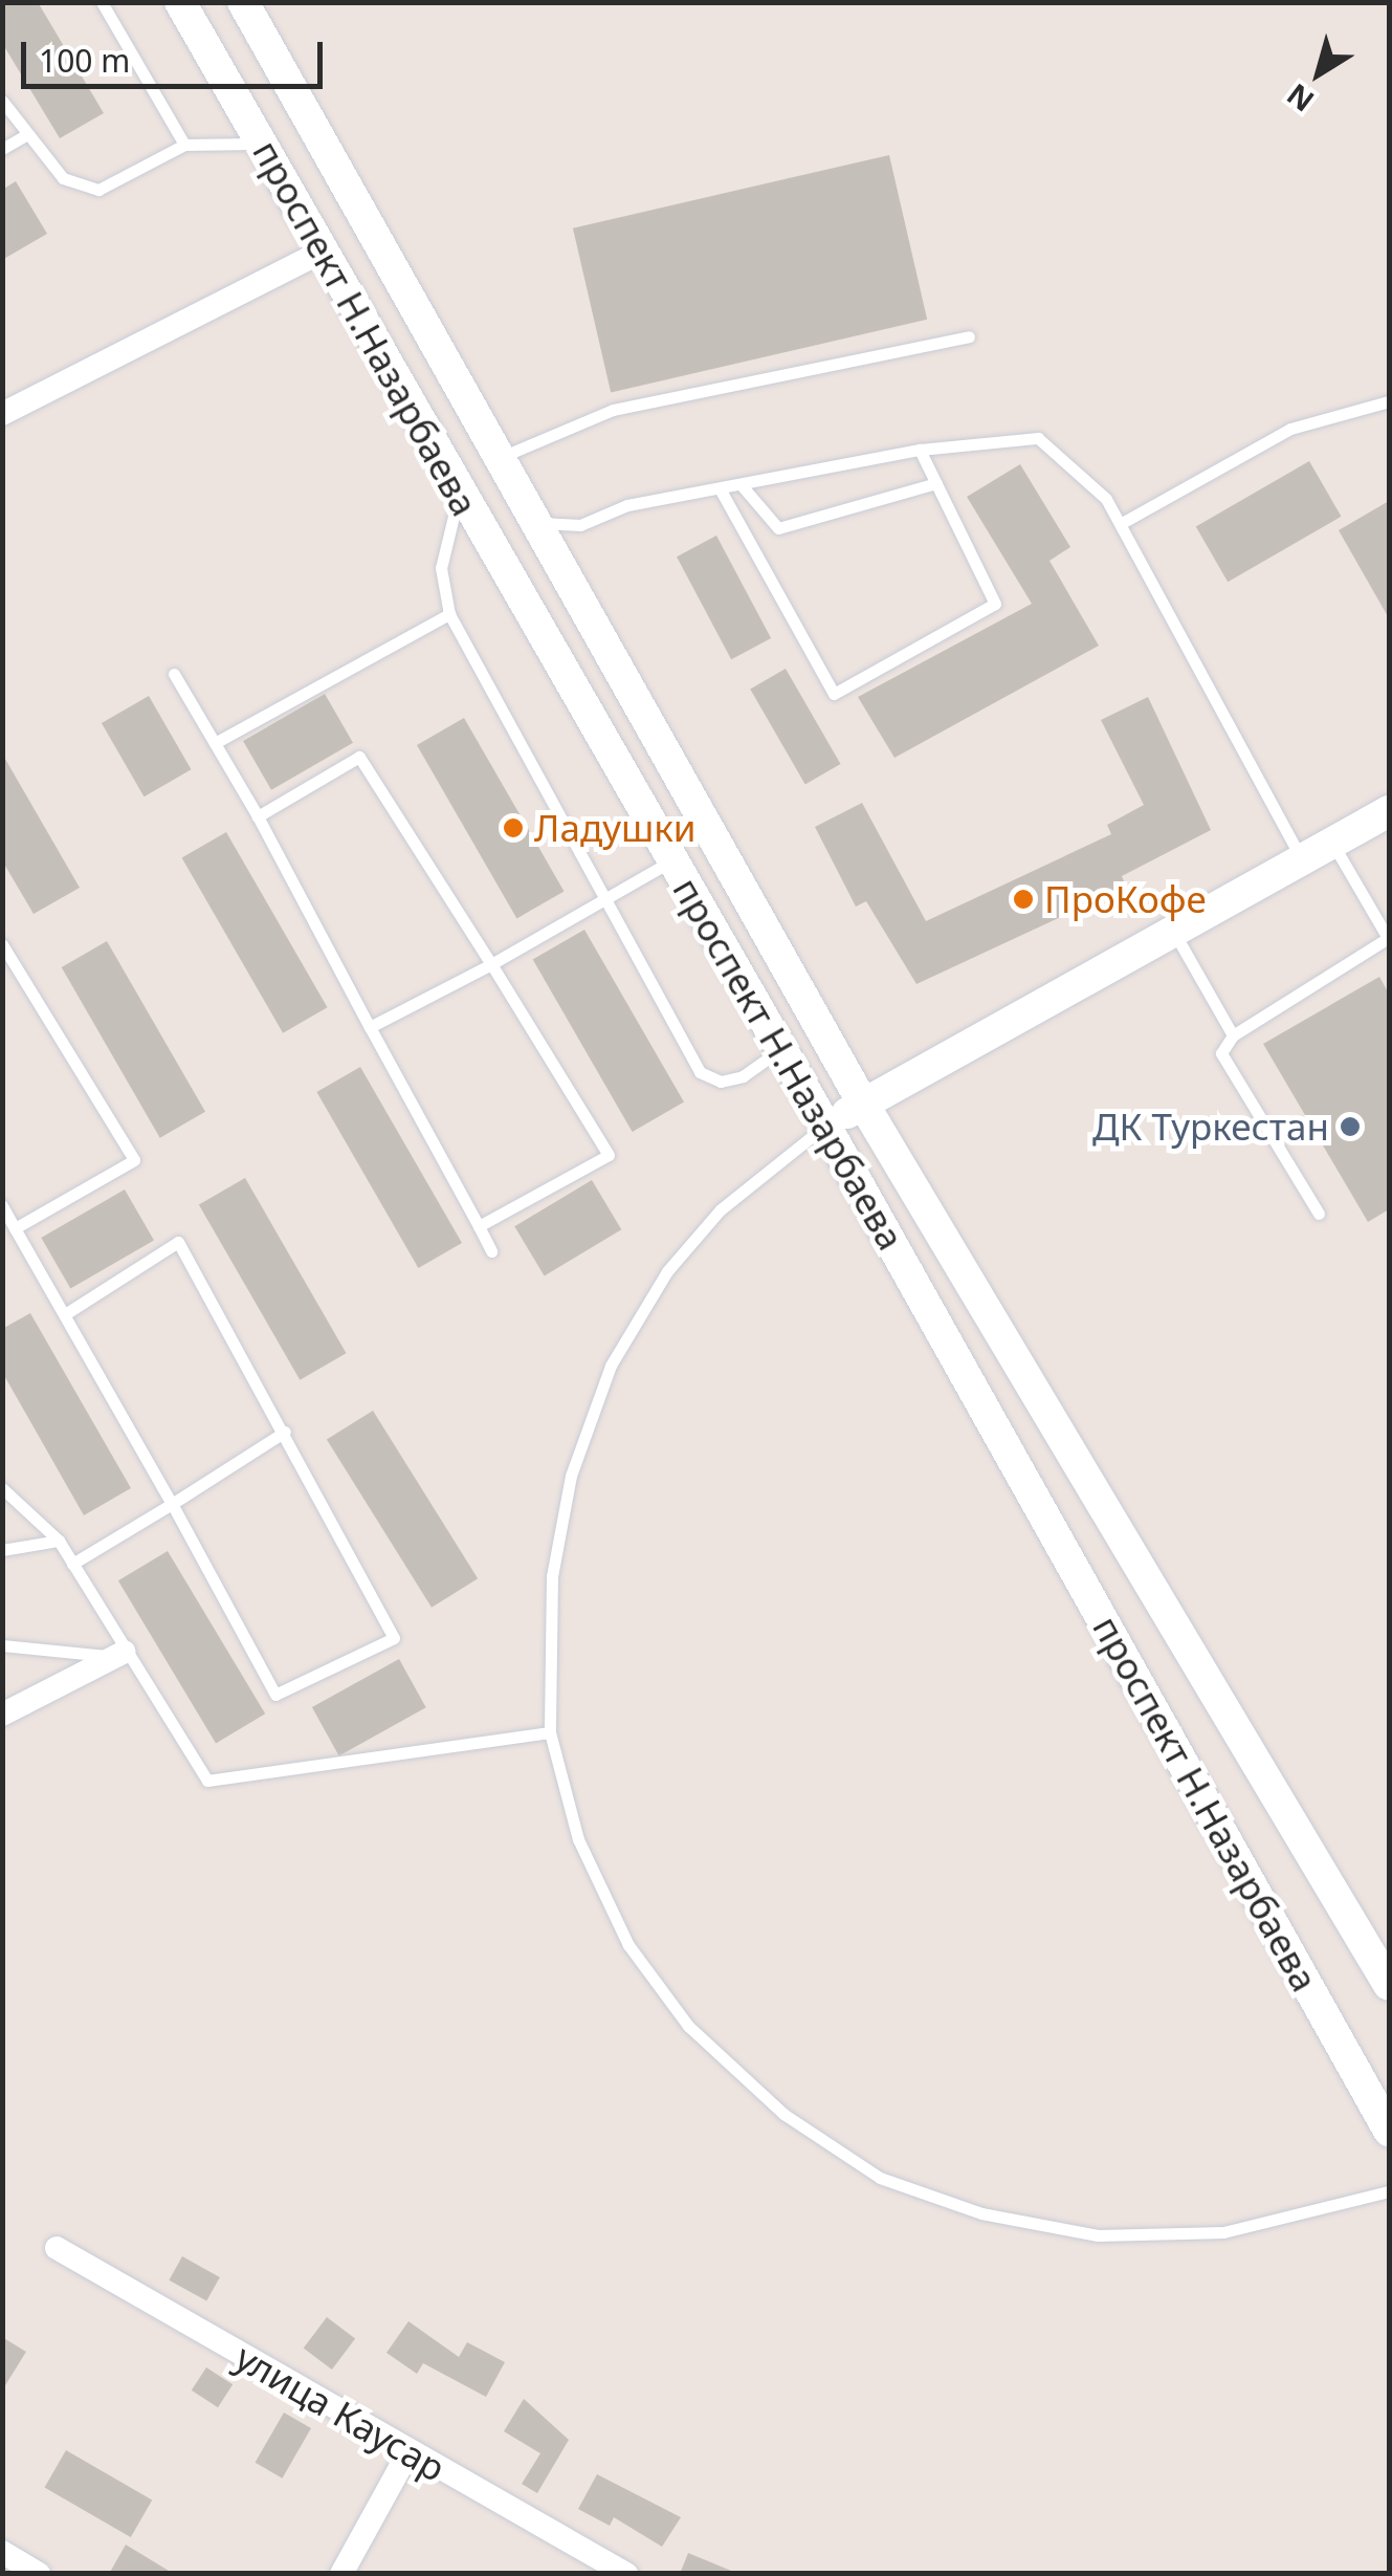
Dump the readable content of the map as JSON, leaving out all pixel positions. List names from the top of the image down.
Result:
{
  "streets": {
    "main road": ["проспект Н.Назарбаева"],
    "street": ["улица Каусар"]
  },
  "places": ["Ладушки", "ПроКофе", "ДК Туркестан"],
  "scale_bar": "100 m",
  "north": "bottom left"
}
